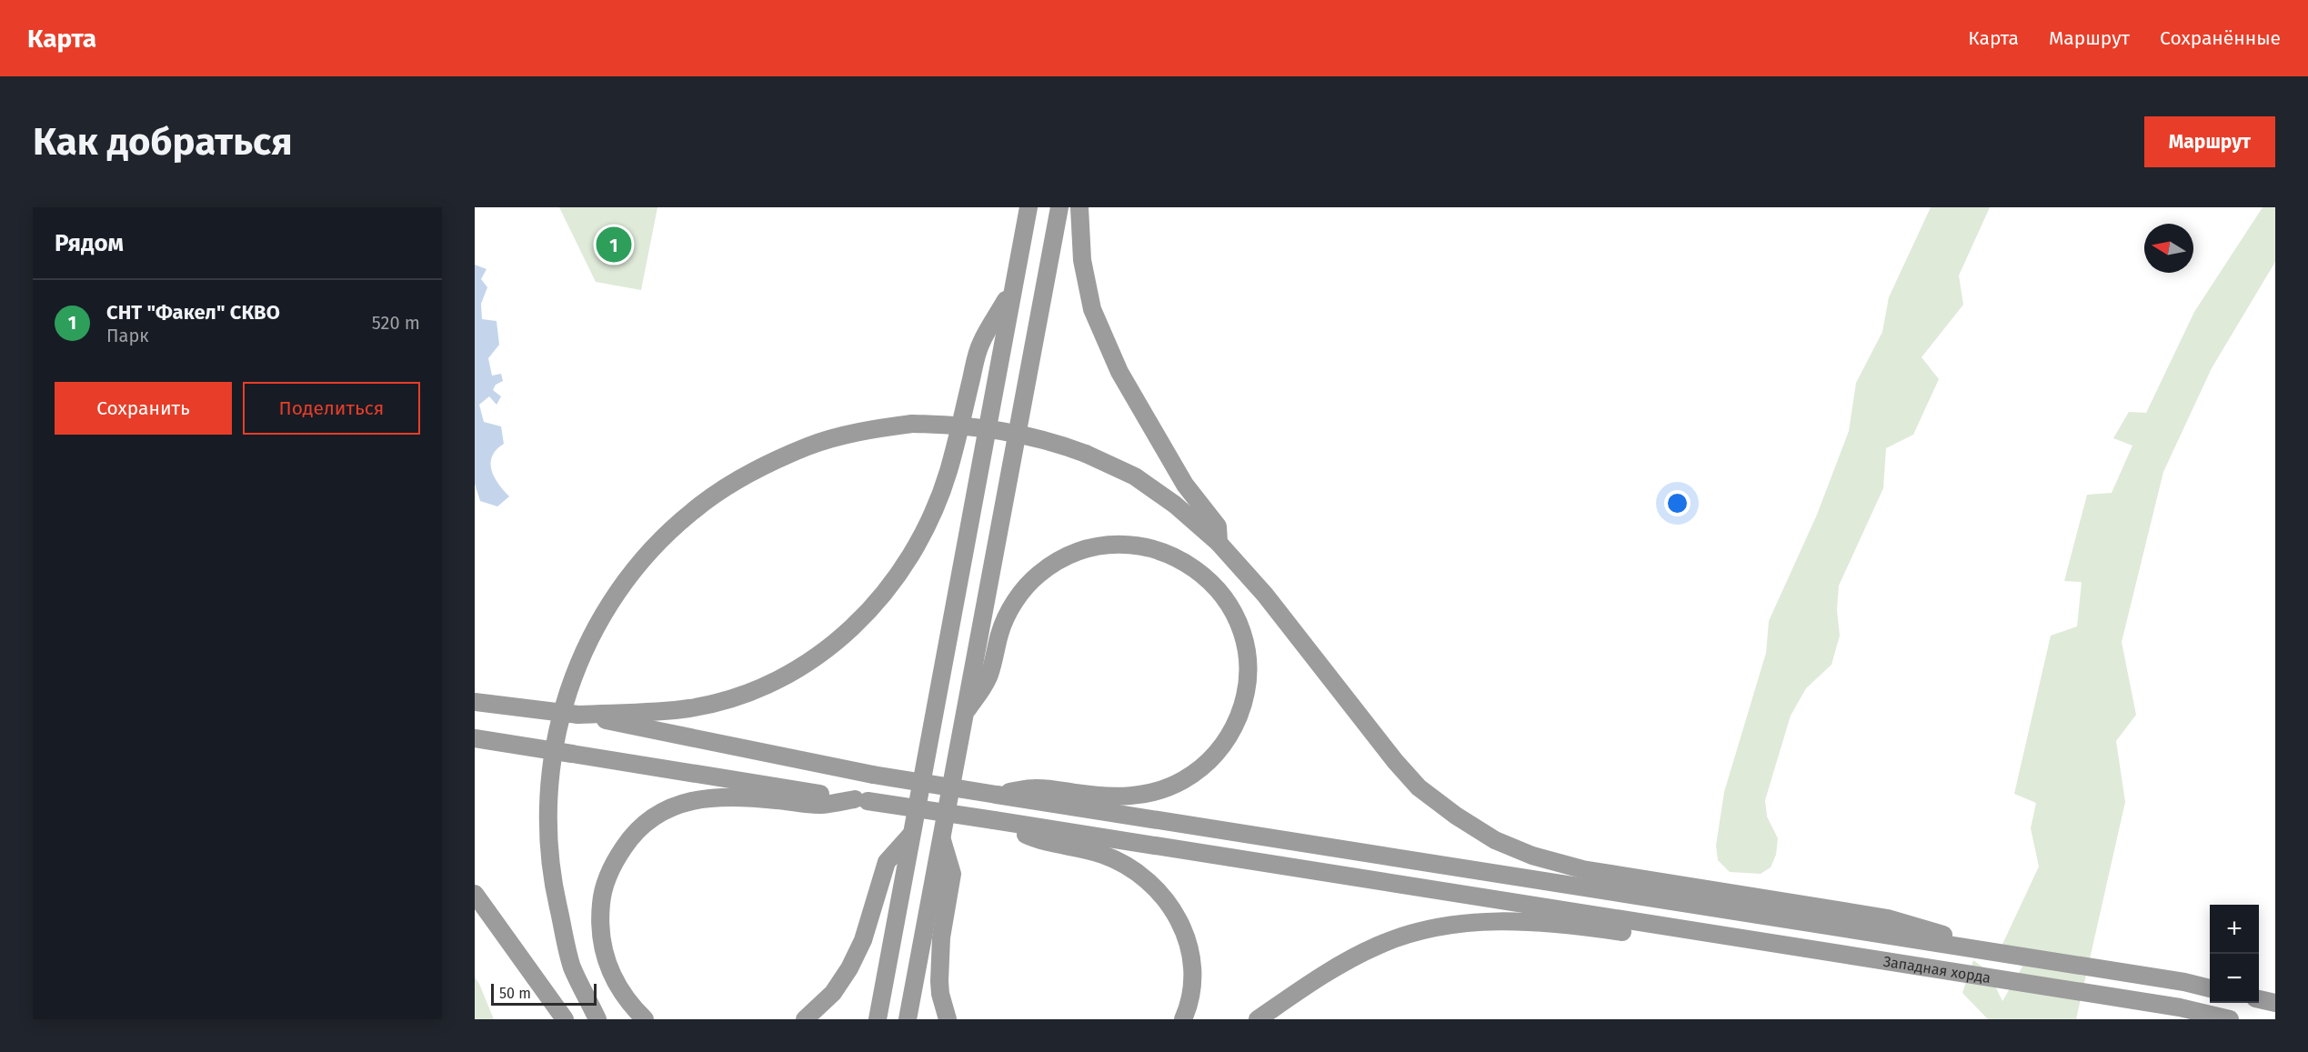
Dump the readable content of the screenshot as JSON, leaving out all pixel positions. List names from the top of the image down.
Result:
{
  "streets": {
    "highway": ["Западная хорда"]
  },
  "scale_bar": "50 m",
  "north": "left",
  "page": {
    "header": "Карта",
    "nav": ["Карта", "Маршрут", "Сохранённые"],
    "buttons": [
      "Маршрут",
      ["Сохранить", "Поделиться"]
    ],
    "title": "Как добраться",
    "heading": "Рядом",
    "pins": "1",
    "list": [
      {
        "mark": "1",
        "name": "СНТ \"Факел\" СКВО",
        "note": "Парк",
        "value": "520 m"
      }
    ],
    "map_buttons": ["+", "−"],
    "scale": "50 m"
  }
}
